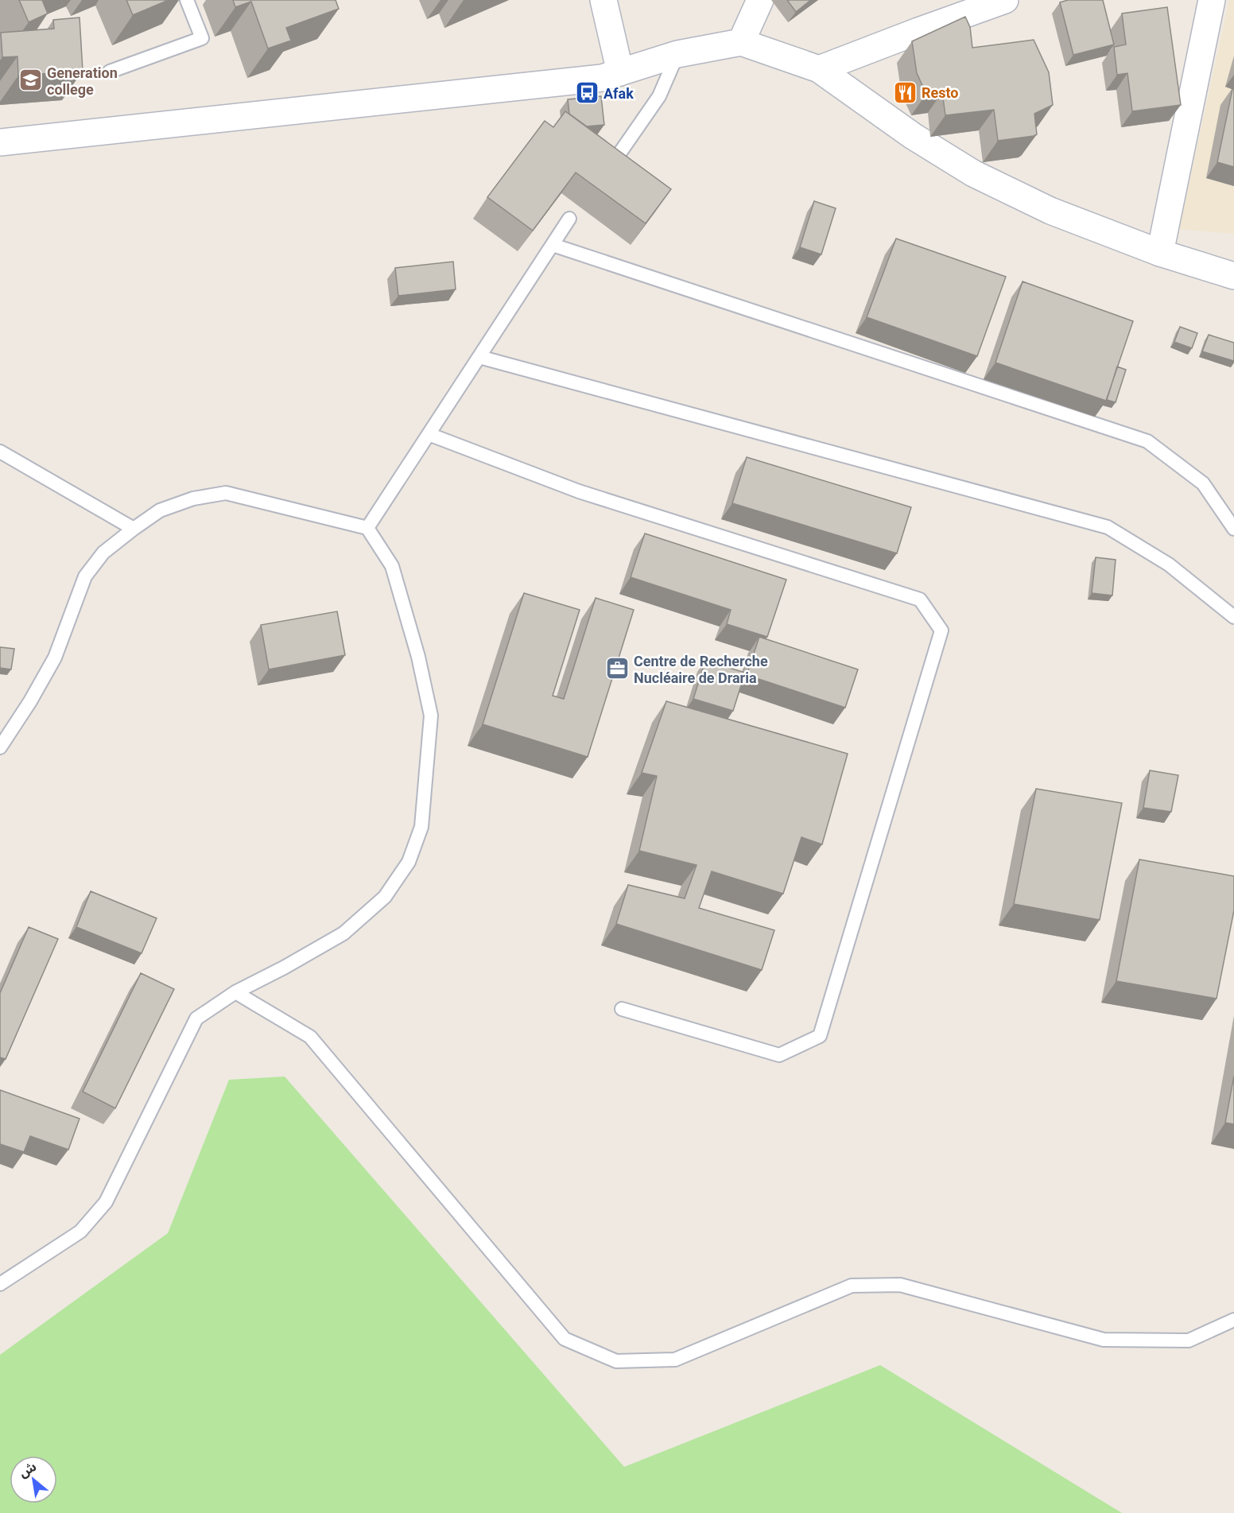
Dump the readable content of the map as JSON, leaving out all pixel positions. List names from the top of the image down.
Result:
{
  "places": {
    "school or university": ["Generation college"],
    "restaurant": ["Resto"],
    "bus stop": ["Afak"],
    "office": ["Centre de Recherche Nucléaire de Draria"]
  },
  "north": "top left"
}
